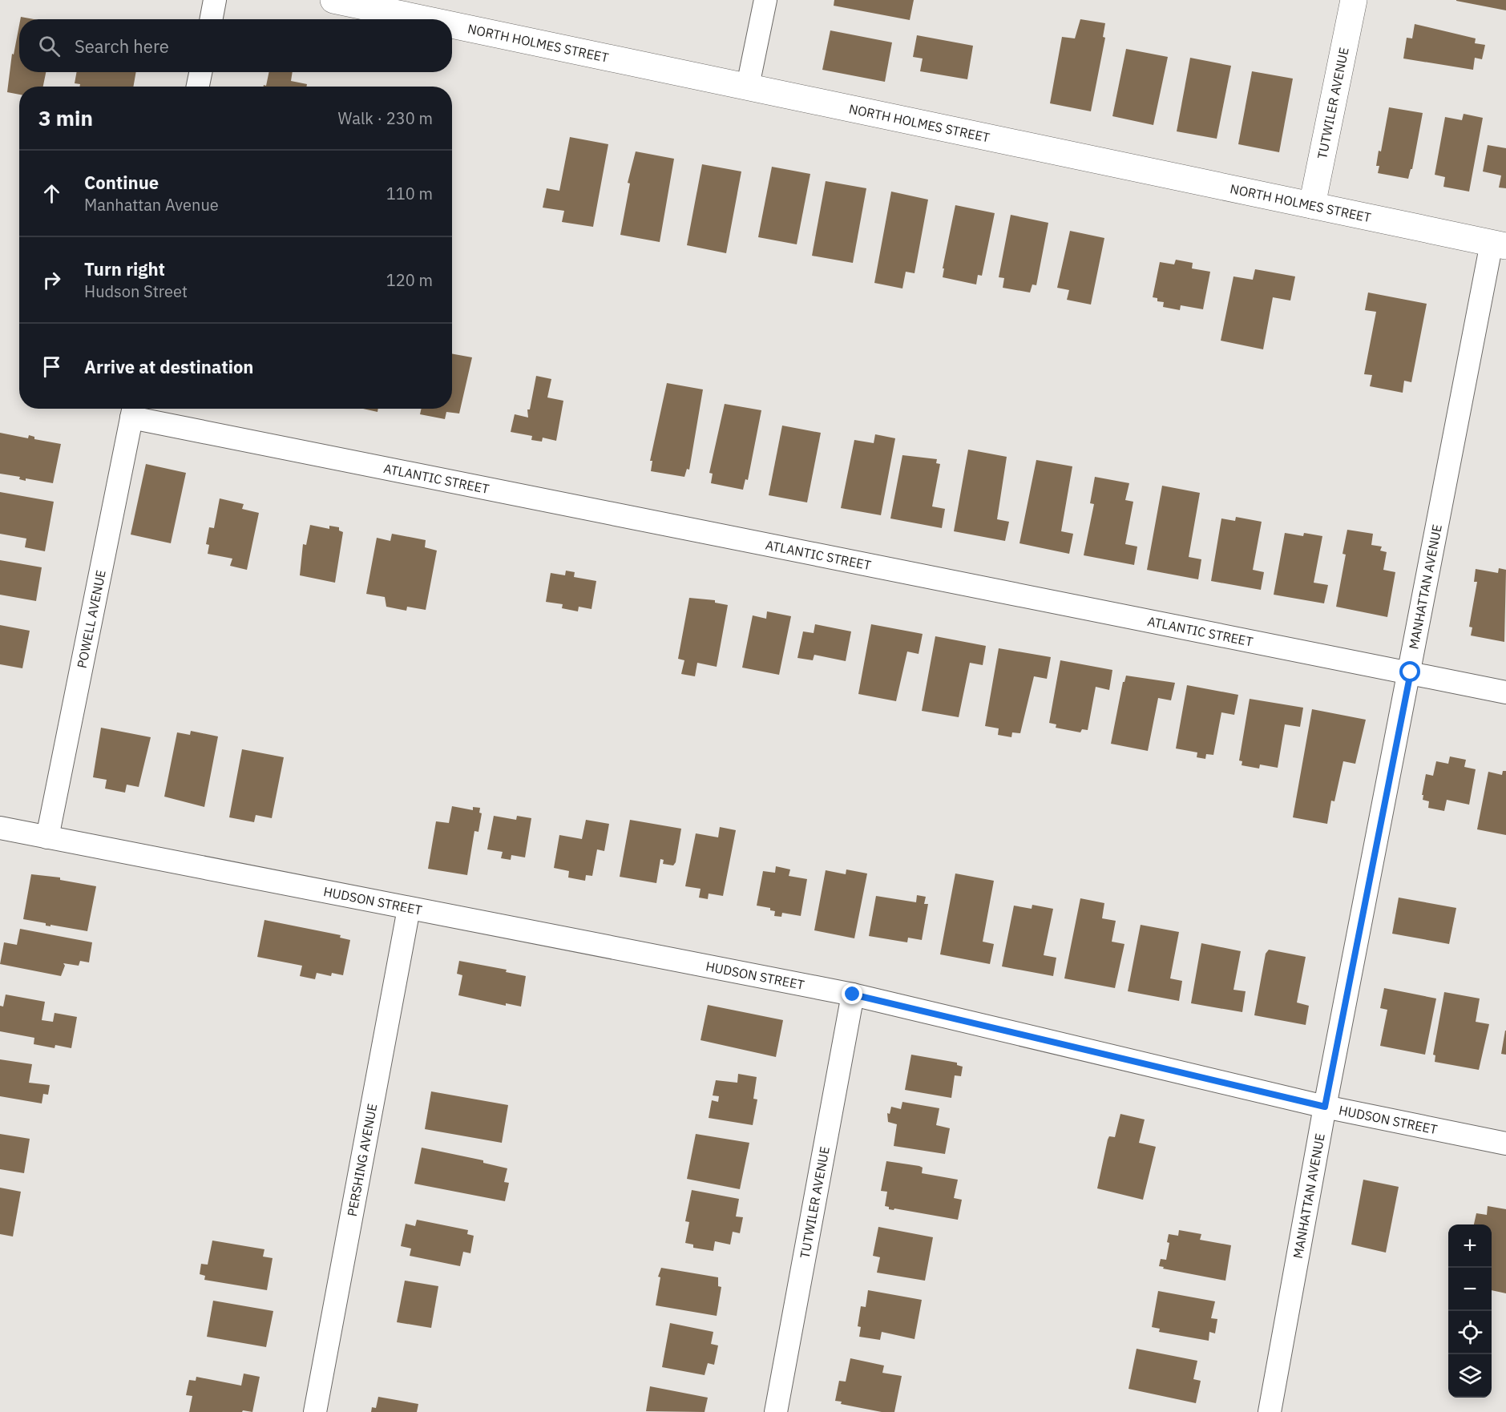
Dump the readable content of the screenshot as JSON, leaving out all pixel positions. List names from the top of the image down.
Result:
{
  "streets": {
    "street": [
      "NORTH HOLMES STREET",
      "TUTWILER AVENUE",
      "ATLANTIC STREET",
      "MANHATTAN AVENUE",
      "POWELL AVENUE",
      "HUDSON STREET",
      "PERSHING AVENUE"
    ]
  },
  "crossings": [
    ["NORTH HOLMES STREET", "TUTWILER AVENUE"],
    ["NORTH HOLMES STREET", "MANHATTAN AVENUE"],
    ["TUTWILER AVENUE", "HUDSON STREET"],
    ["ATLANTIC STREET", "MANHATTAN AVENUE"],
    ["ATLANTIC STREET", "POWELL AVENUE"],
    ["MANHATTAN AVENUE", "HUDSON STREET"],
    ["POWELL AVENUE", "HUDSON STREET"],
    ["HUDSON STREET", "PERSHING AVENUE"]
  ],
  "page": {
    "search": "Search here",
    "heading": ["3 min", "Walk · 230 m"],
    "list": [
      ["Continue", "Manhattan Avenue", "110 m"],
      ["Turn right", "Hudson Street", "120 m"],
      "Arrive at destination"
    ],
    "map_buttons": ["+", "−"]
  }
}
